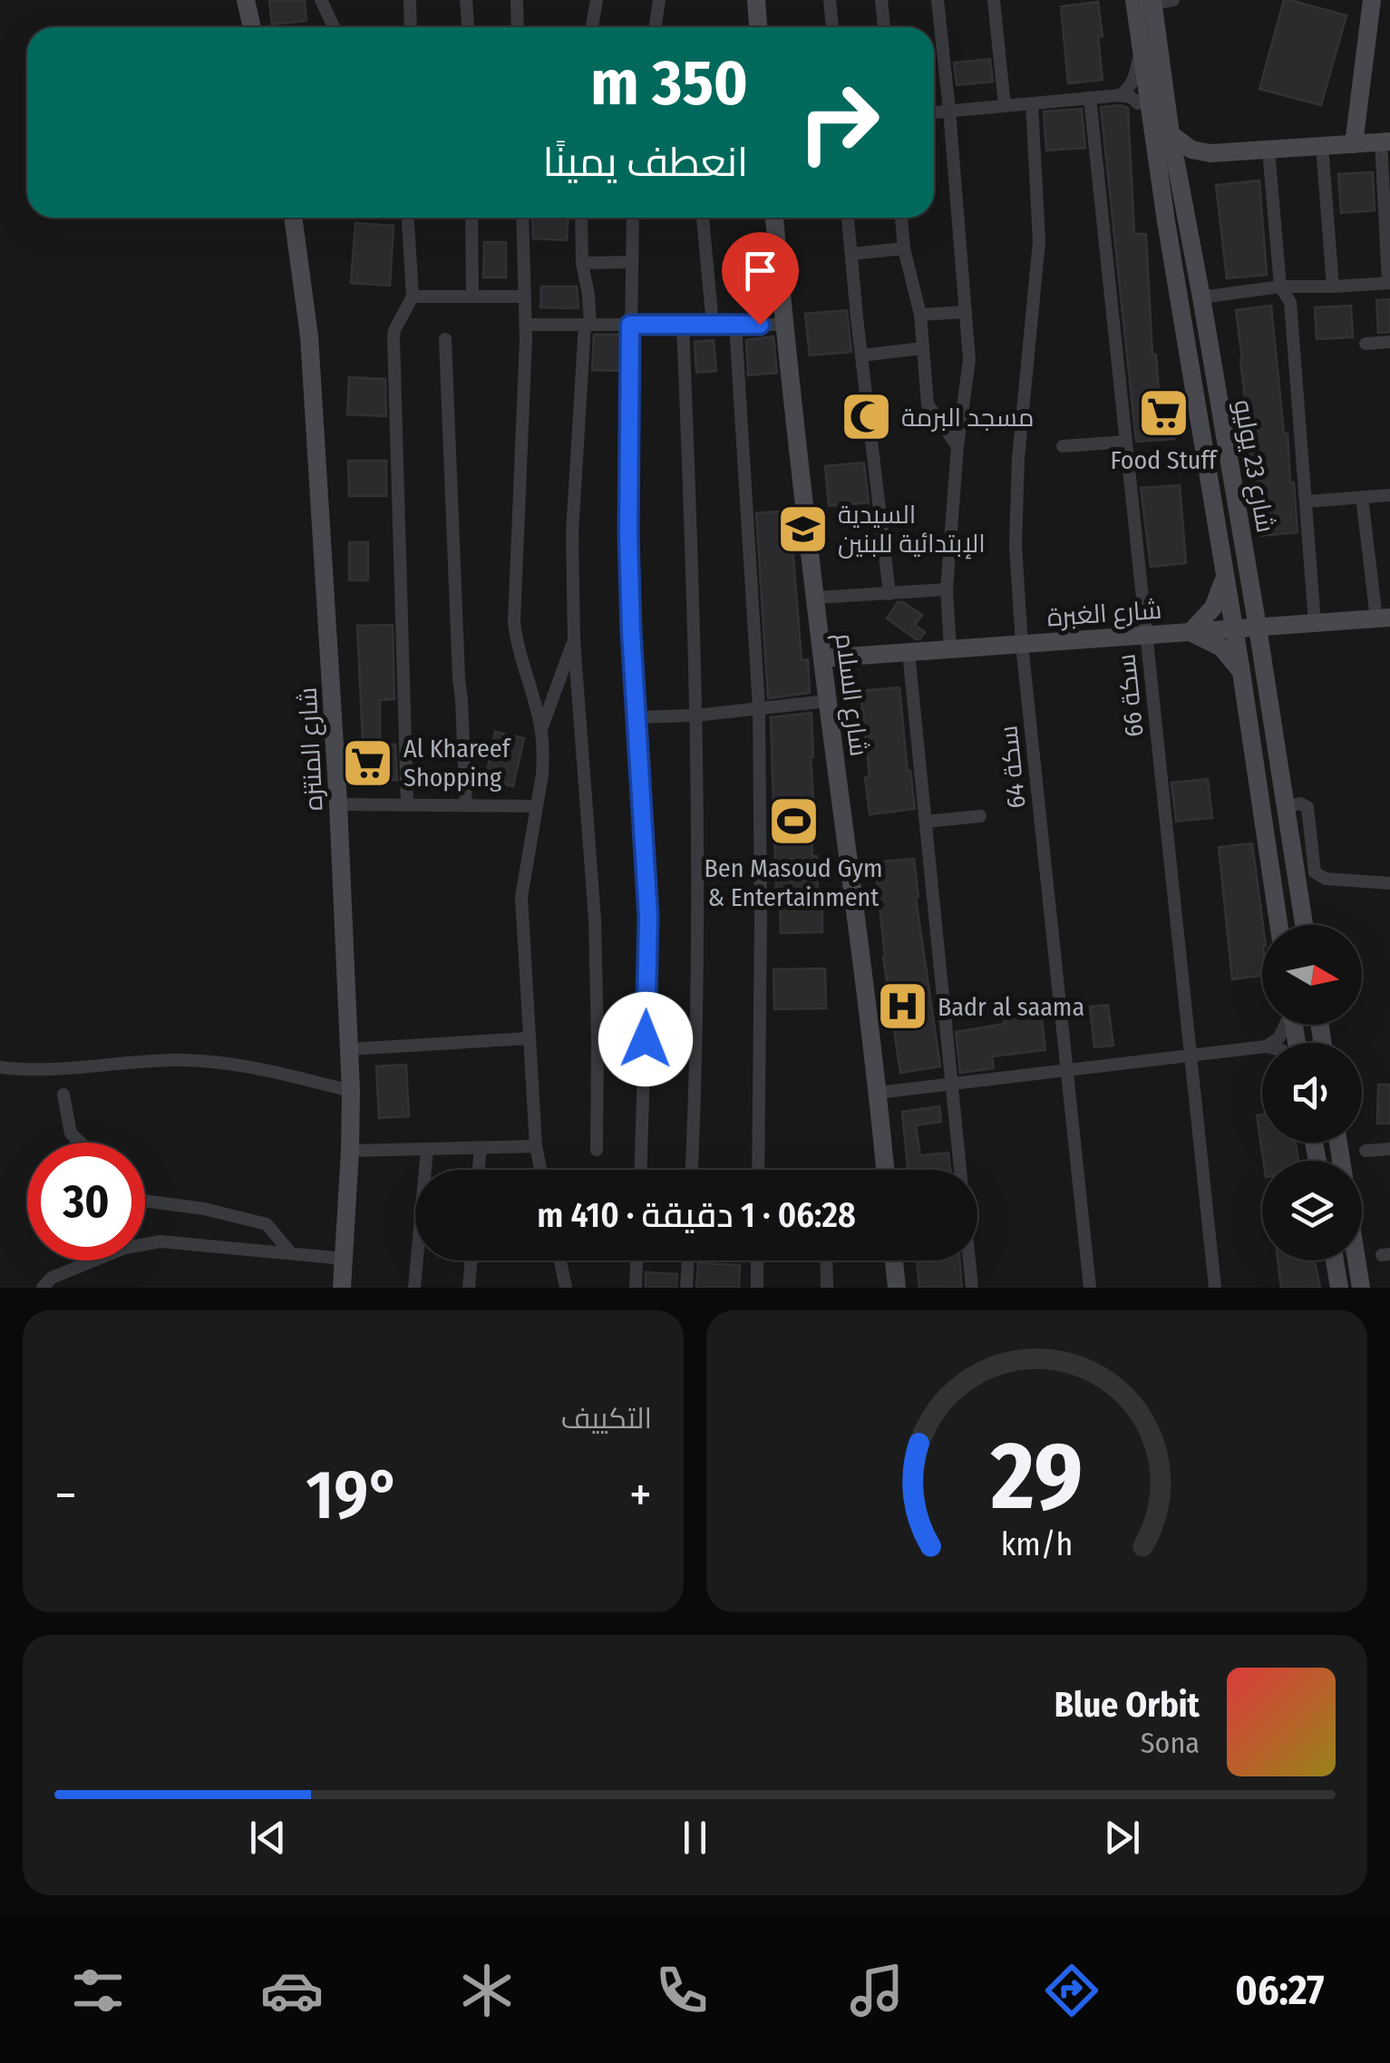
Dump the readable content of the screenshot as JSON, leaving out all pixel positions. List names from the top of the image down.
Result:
{
  "streets": {
    "street": [
      "شارع 23 يوليو",
      "شارع الغبرة",
      "شارع السلام",
      "سكة 66",
      "شارع المنتزه",
      "سكة 64"
    ]
  },
  "crossings": [
    ["شارع 23 يوليو", "شارع الغبرة"],
    ["شارع الغبرة", "شارع السلام"],
    ["شارع الغبرة", "سكة 66"],
    ["شارع الغبرة", "سكة 64"]
  ],
  "places": {
    "supermarket": ["Food Stuff", "Al Khareef Shopping"],
    "mosque": ["مسجد البرمة"],
    "school or university": ["السيدية الإبتدائية للبنين"],
    "sports": ["Ben Masoud Gym & Entertainment"],
    "hospital": ["Badr al saama"]
  },
  "north": "right",
  "page": {
    "turn": ["350 m", "انعطف يمينًا"],
    "limit": "30",
    "trip": "06:28 · 1 دقيقة · 410 m",
    "tile": "التكييف",
    "heat": ["−", "19°", "+"],
    "song": ["Blue Orbit", "Sona"],
    "tabs": "06:27",
    "gauge": ["29", "km/h"]
  }
}
